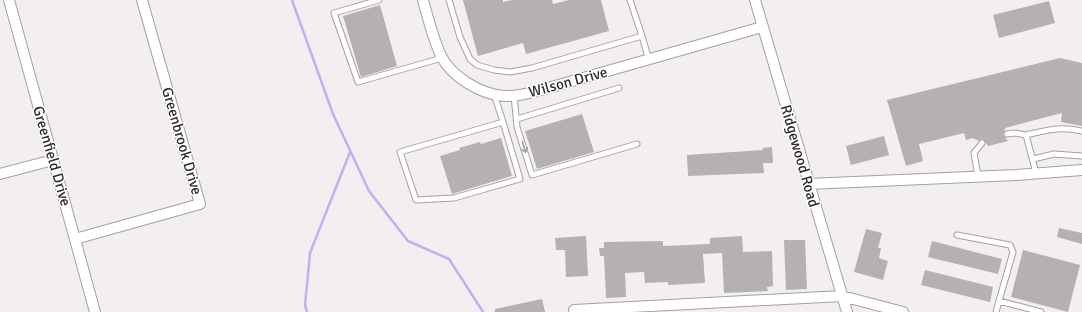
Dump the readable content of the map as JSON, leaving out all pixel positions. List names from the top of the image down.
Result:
{
  "streets": {
    "street": [
      "Wilson Drive",
      "Greenbrook Drive",
      "Greenfield Drive",
      "Ridgewood Road"
    ]
  },
  "crossings": [
    ["Wilson Drive", "Ridgewood Road"],
    ["Greenbrook Drive", "Greenfield Drive"]
  ]
}
